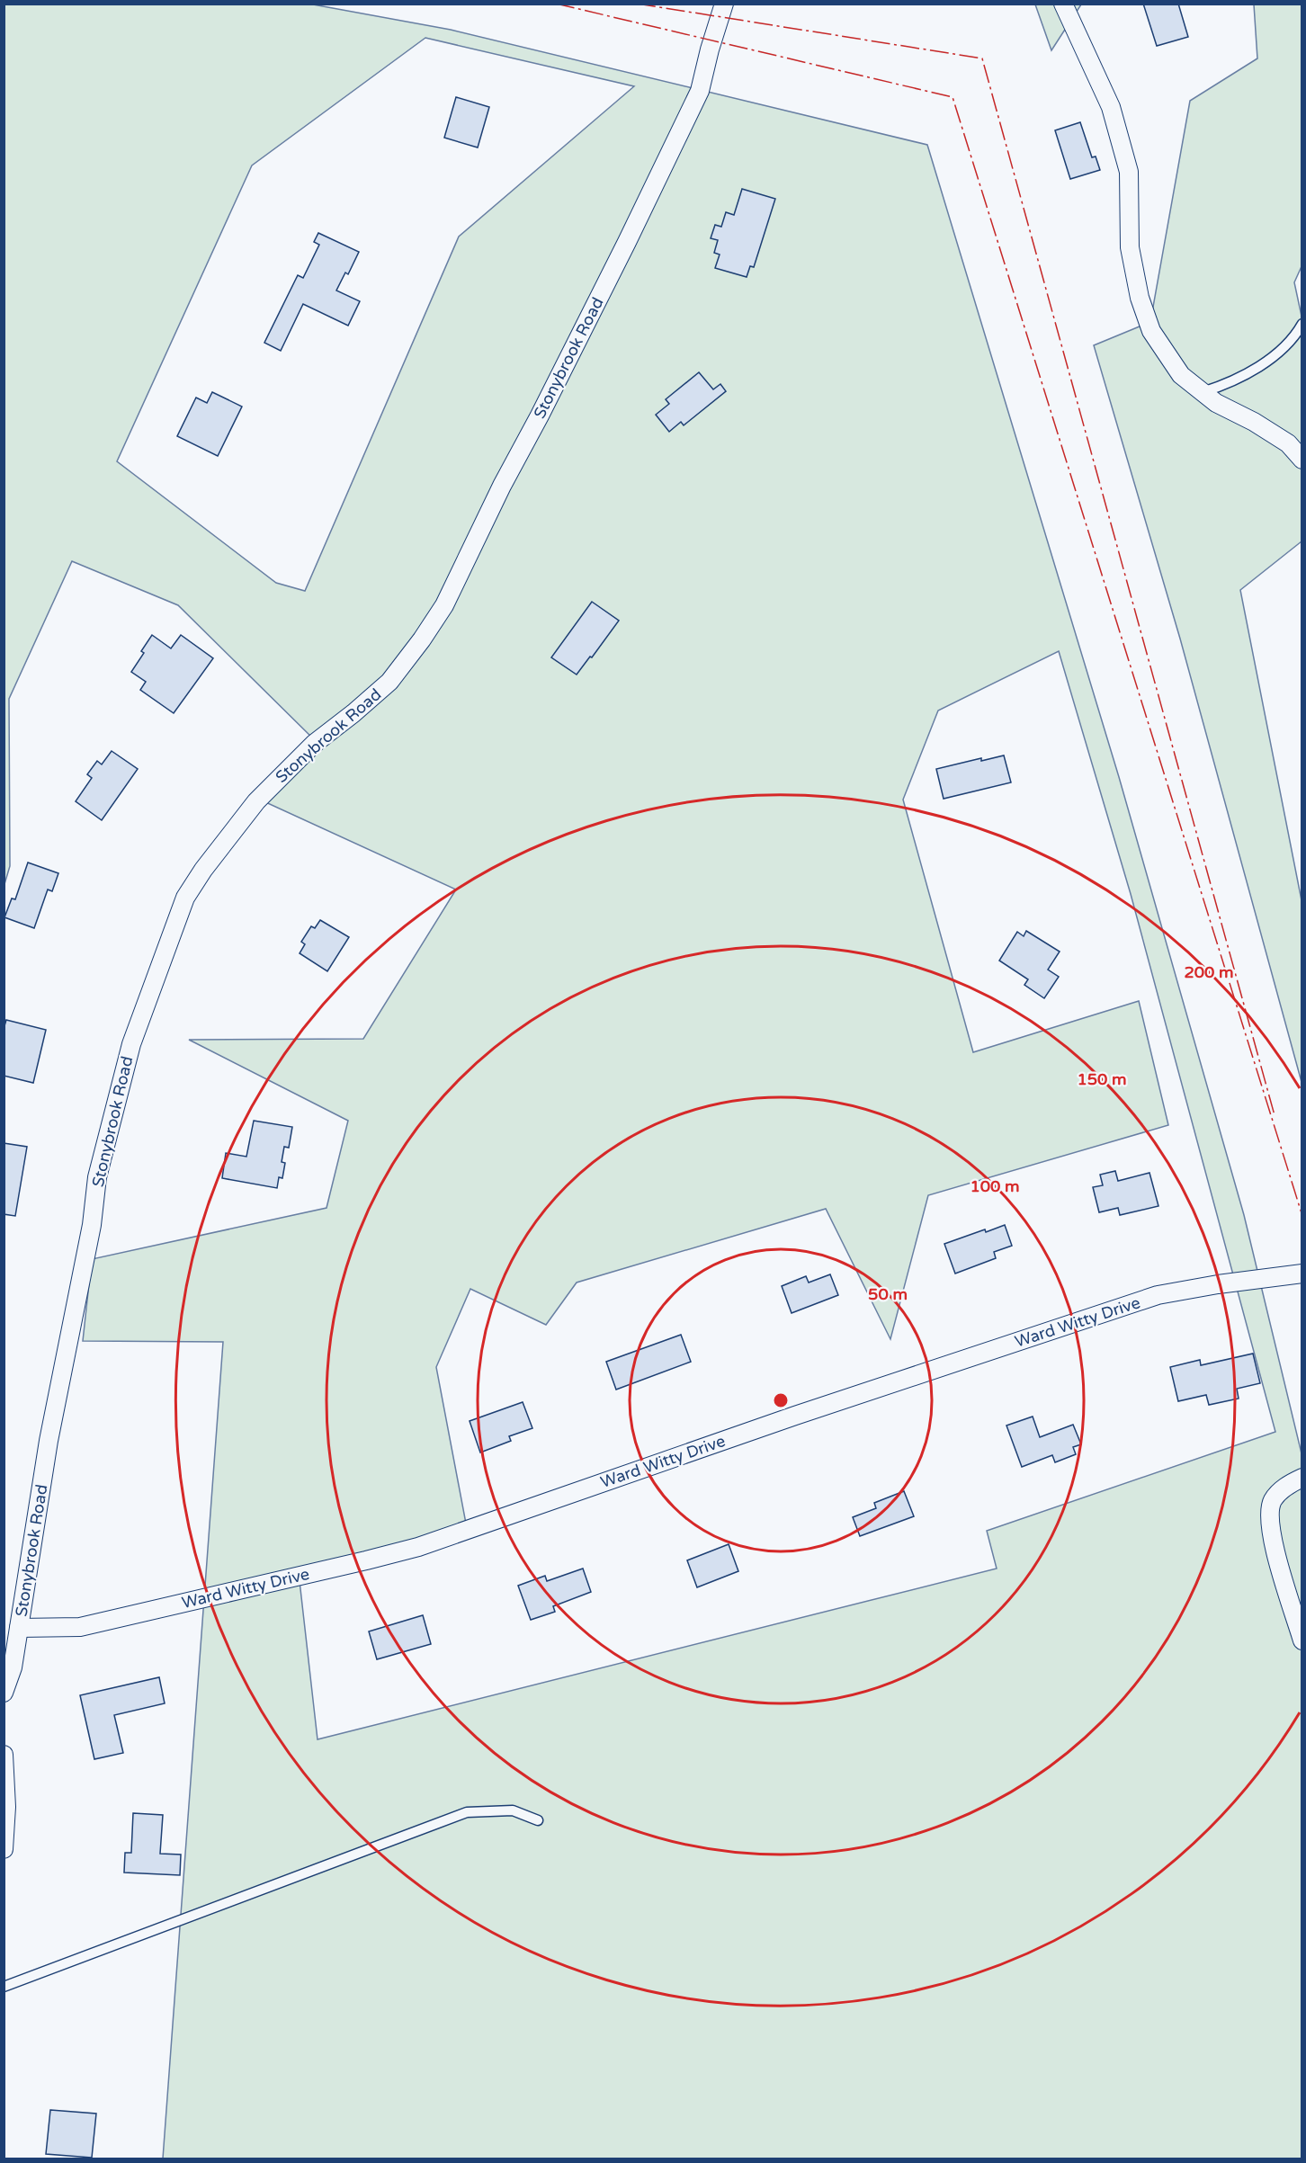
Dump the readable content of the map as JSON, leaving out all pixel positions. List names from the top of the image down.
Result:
{
  "streets": {
    "street": ["Stonybrook Road", "Ward Witty Drive"]
  },
  "crossings": [
    ["Stonybrook Road", "Ward Witty Drive"]
  ],
  "rings": [
    "200 m",
    "150 m",
    "100 m",
    "50 m"
  ]
}
